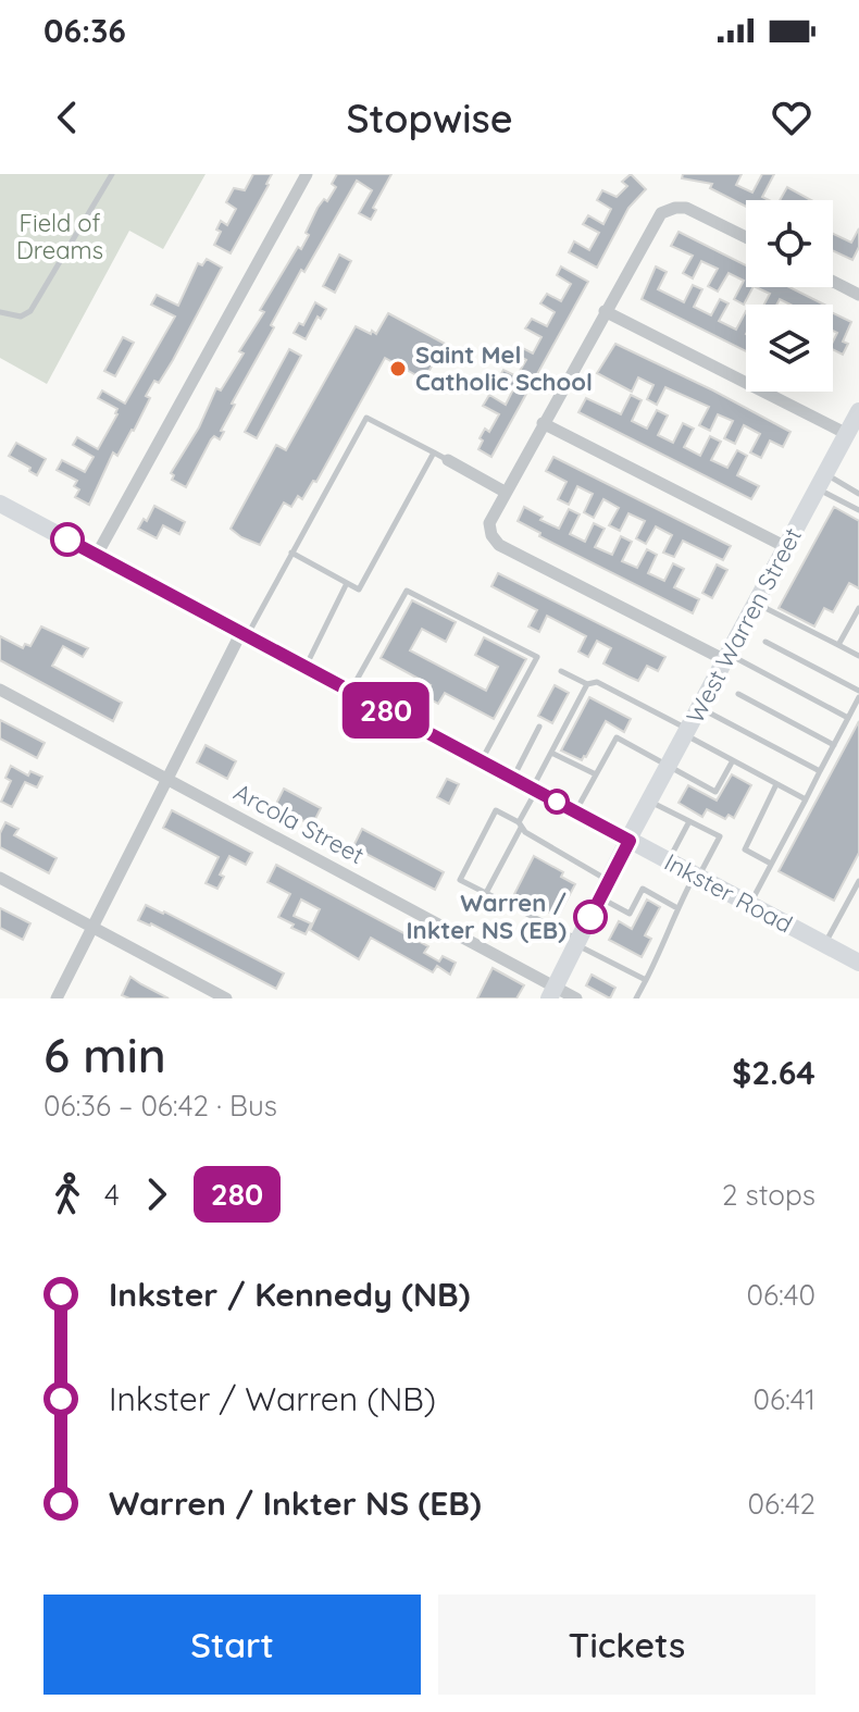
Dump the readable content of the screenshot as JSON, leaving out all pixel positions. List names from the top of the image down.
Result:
{
  "streets": {
    "main road": ["West Warren Street", "Inkster Road"],
    "street": ["Arcola Street"]
  },
  "crossings": [
    ["West Warren Street", "Arcola Street"],
    ["West Warren Street", "Inkster Road"]
  ],
  "parks": ["Field of Dreams"],
  "places": ["Saint Mel Catholic School", "Warren / Inkter NS (EB)"],
  "lines": ["bus line 280"],
  "page": {
    "status": "06:36",
    "header": "Stopwise",
    "on_map": "280",
    "heading": ["6 min", "06:36 – 06:42 · Bus", "$2.64"],
    "legs": ["4", "280", "2 stops"],
    "list": [
      {
        "name": "Inkster / Kennedy (NB)",
        "value": "06:40"
      },
      {
        "name": "Inkster / Warren (NB)",
        "value": "06:41"
      },
      {
        "name": "Warren / Inkter NS (EB)",
        "value": "06:42"
      }
    ],
    "buttons": ["Start", "Tickets"]
  }
}
